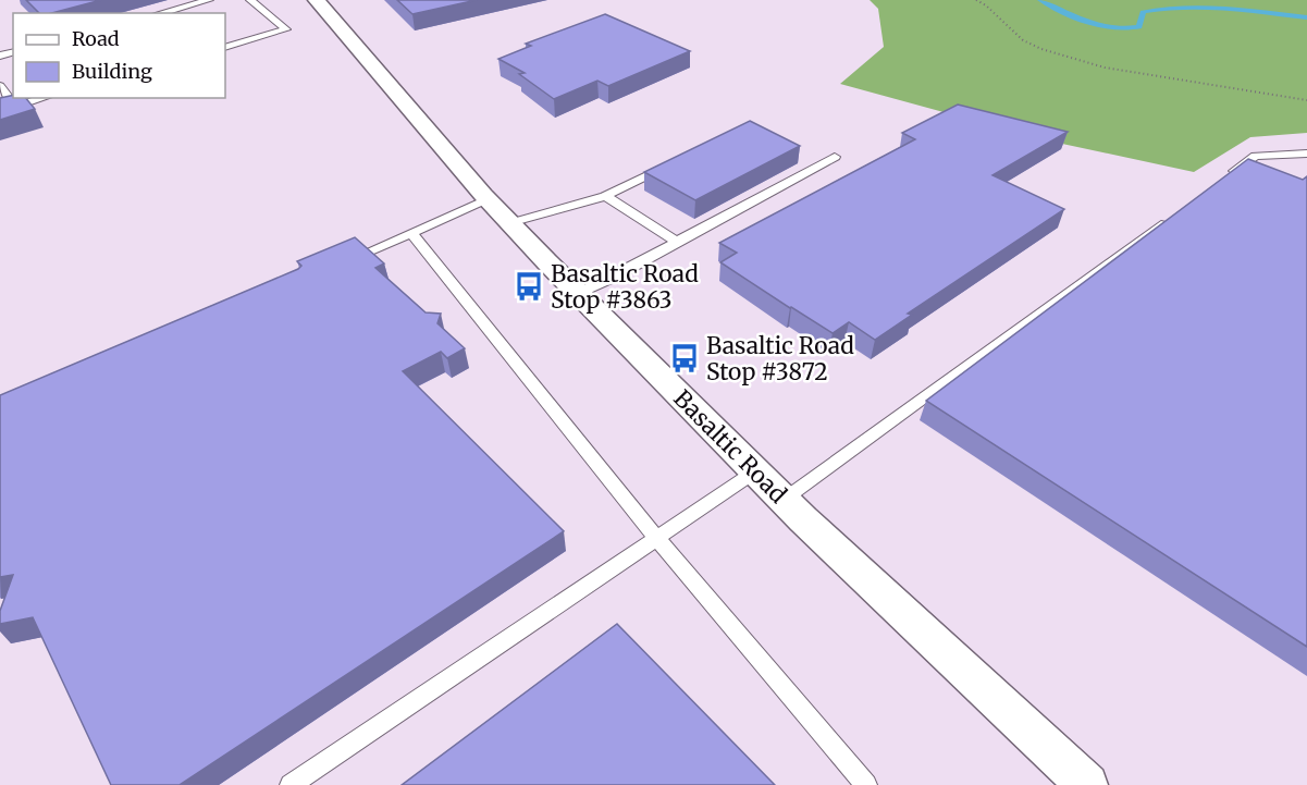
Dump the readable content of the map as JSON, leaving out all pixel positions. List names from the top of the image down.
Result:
{
  "streets": {
    "street": ["Basaltic Road"]
  },
  "places": {
    "bus stop": ["Basaltic Road Stop #3863", "Basaltic Road Stop #3872"]
  },
  "legend": ["Road", "Building"]
}
